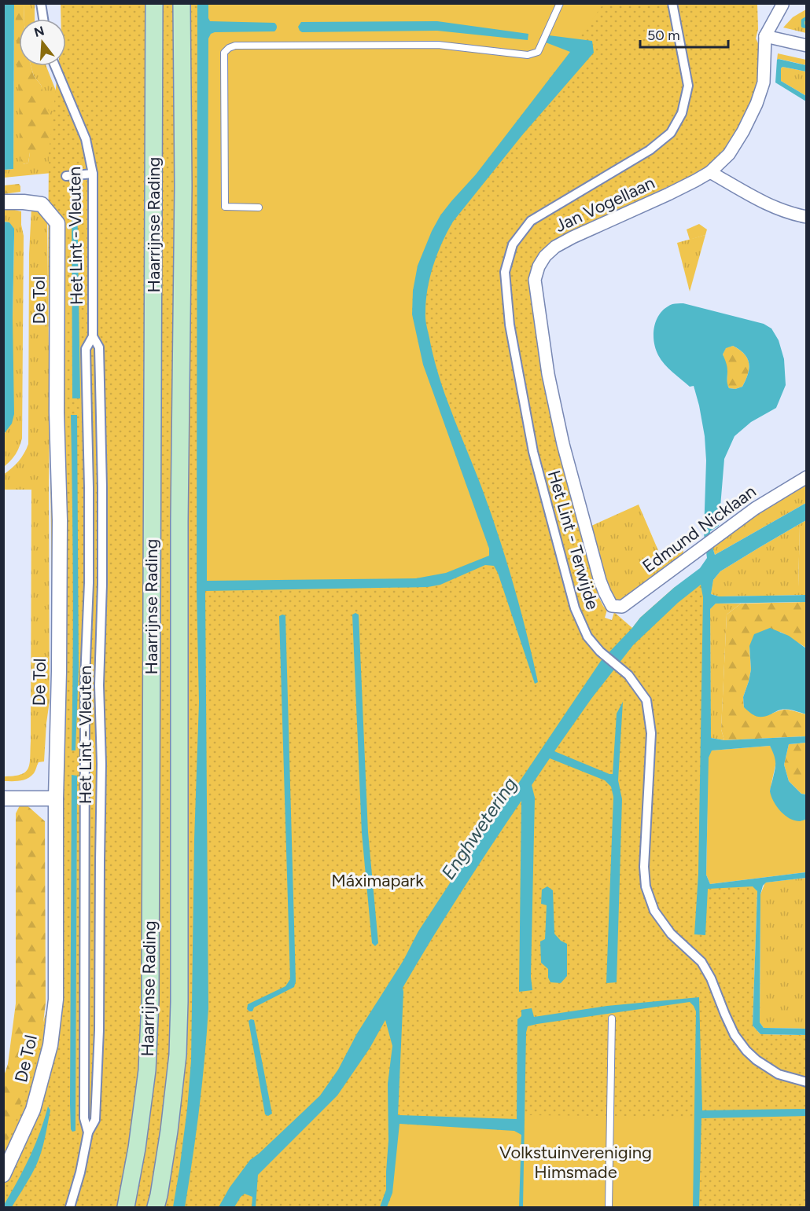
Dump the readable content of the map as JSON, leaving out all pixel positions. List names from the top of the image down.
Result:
{
  "streets": {
    "main road": ["Haarrijnse Rading"],
    "street": [
      "Jan Vogellaan",
      "Het Lint - Vleuten",
      "De Tol",
      "Edmund Nicklaan",
      "Het Lint - Terwijde"
    ]
  },
  "crossings": [
    ["Jan Vogellaan", "Edmund Nicklaan"]
  ],
  "water": ["Enghwetering"],
  "parks": ["Máximapark", "Volkstuinvereniging Himsmade"],
  "scale_bar": "50 m",
  "north": "top"
}
